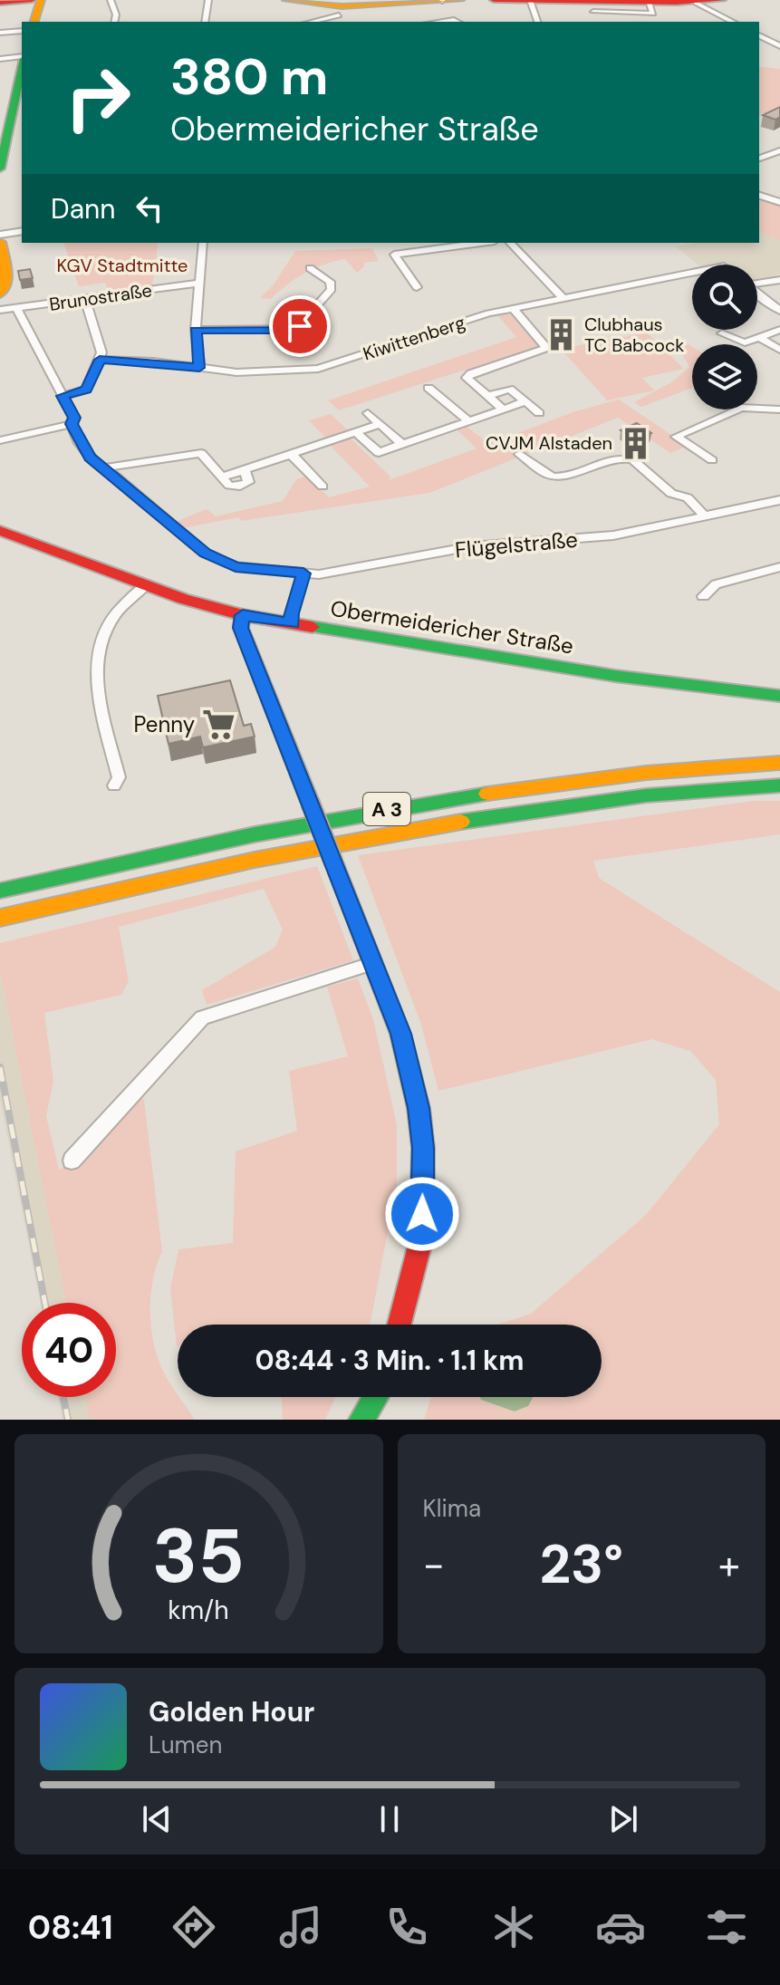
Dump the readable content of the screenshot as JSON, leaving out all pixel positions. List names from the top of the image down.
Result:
{
  "streets": {
    "main road": ["Obermeidericher Straße", "A 3"],
    "street": ["Brunostraße", "Kiwittenberg", "Flügelstraße"]
  },
  "crossings": [
    ["Brunostraße", "Flügelstraße"]
  ],
  "parks": ["KGV Stadtmitte"],
  "places": {
    "building": ["Clubhaus TC Babcock", "CVJM Alstaden"],
    "supermarket": ["Penny"]
  },
  "page": {
    "turn": ["380 m", "Obermeidericher Straße"],
    "then": "Dann",
    "limit": "40",
    "trip": "08:44 · 3 Min. · 1.1 km",
    "tile": "Klima",
    "heat": ["−", "23°", "+"],
    "song": ["Golden Hour", "Lumen"],
    "tabs": "08:41",
    "gauge": ["35", "km/h"]
  }
}
